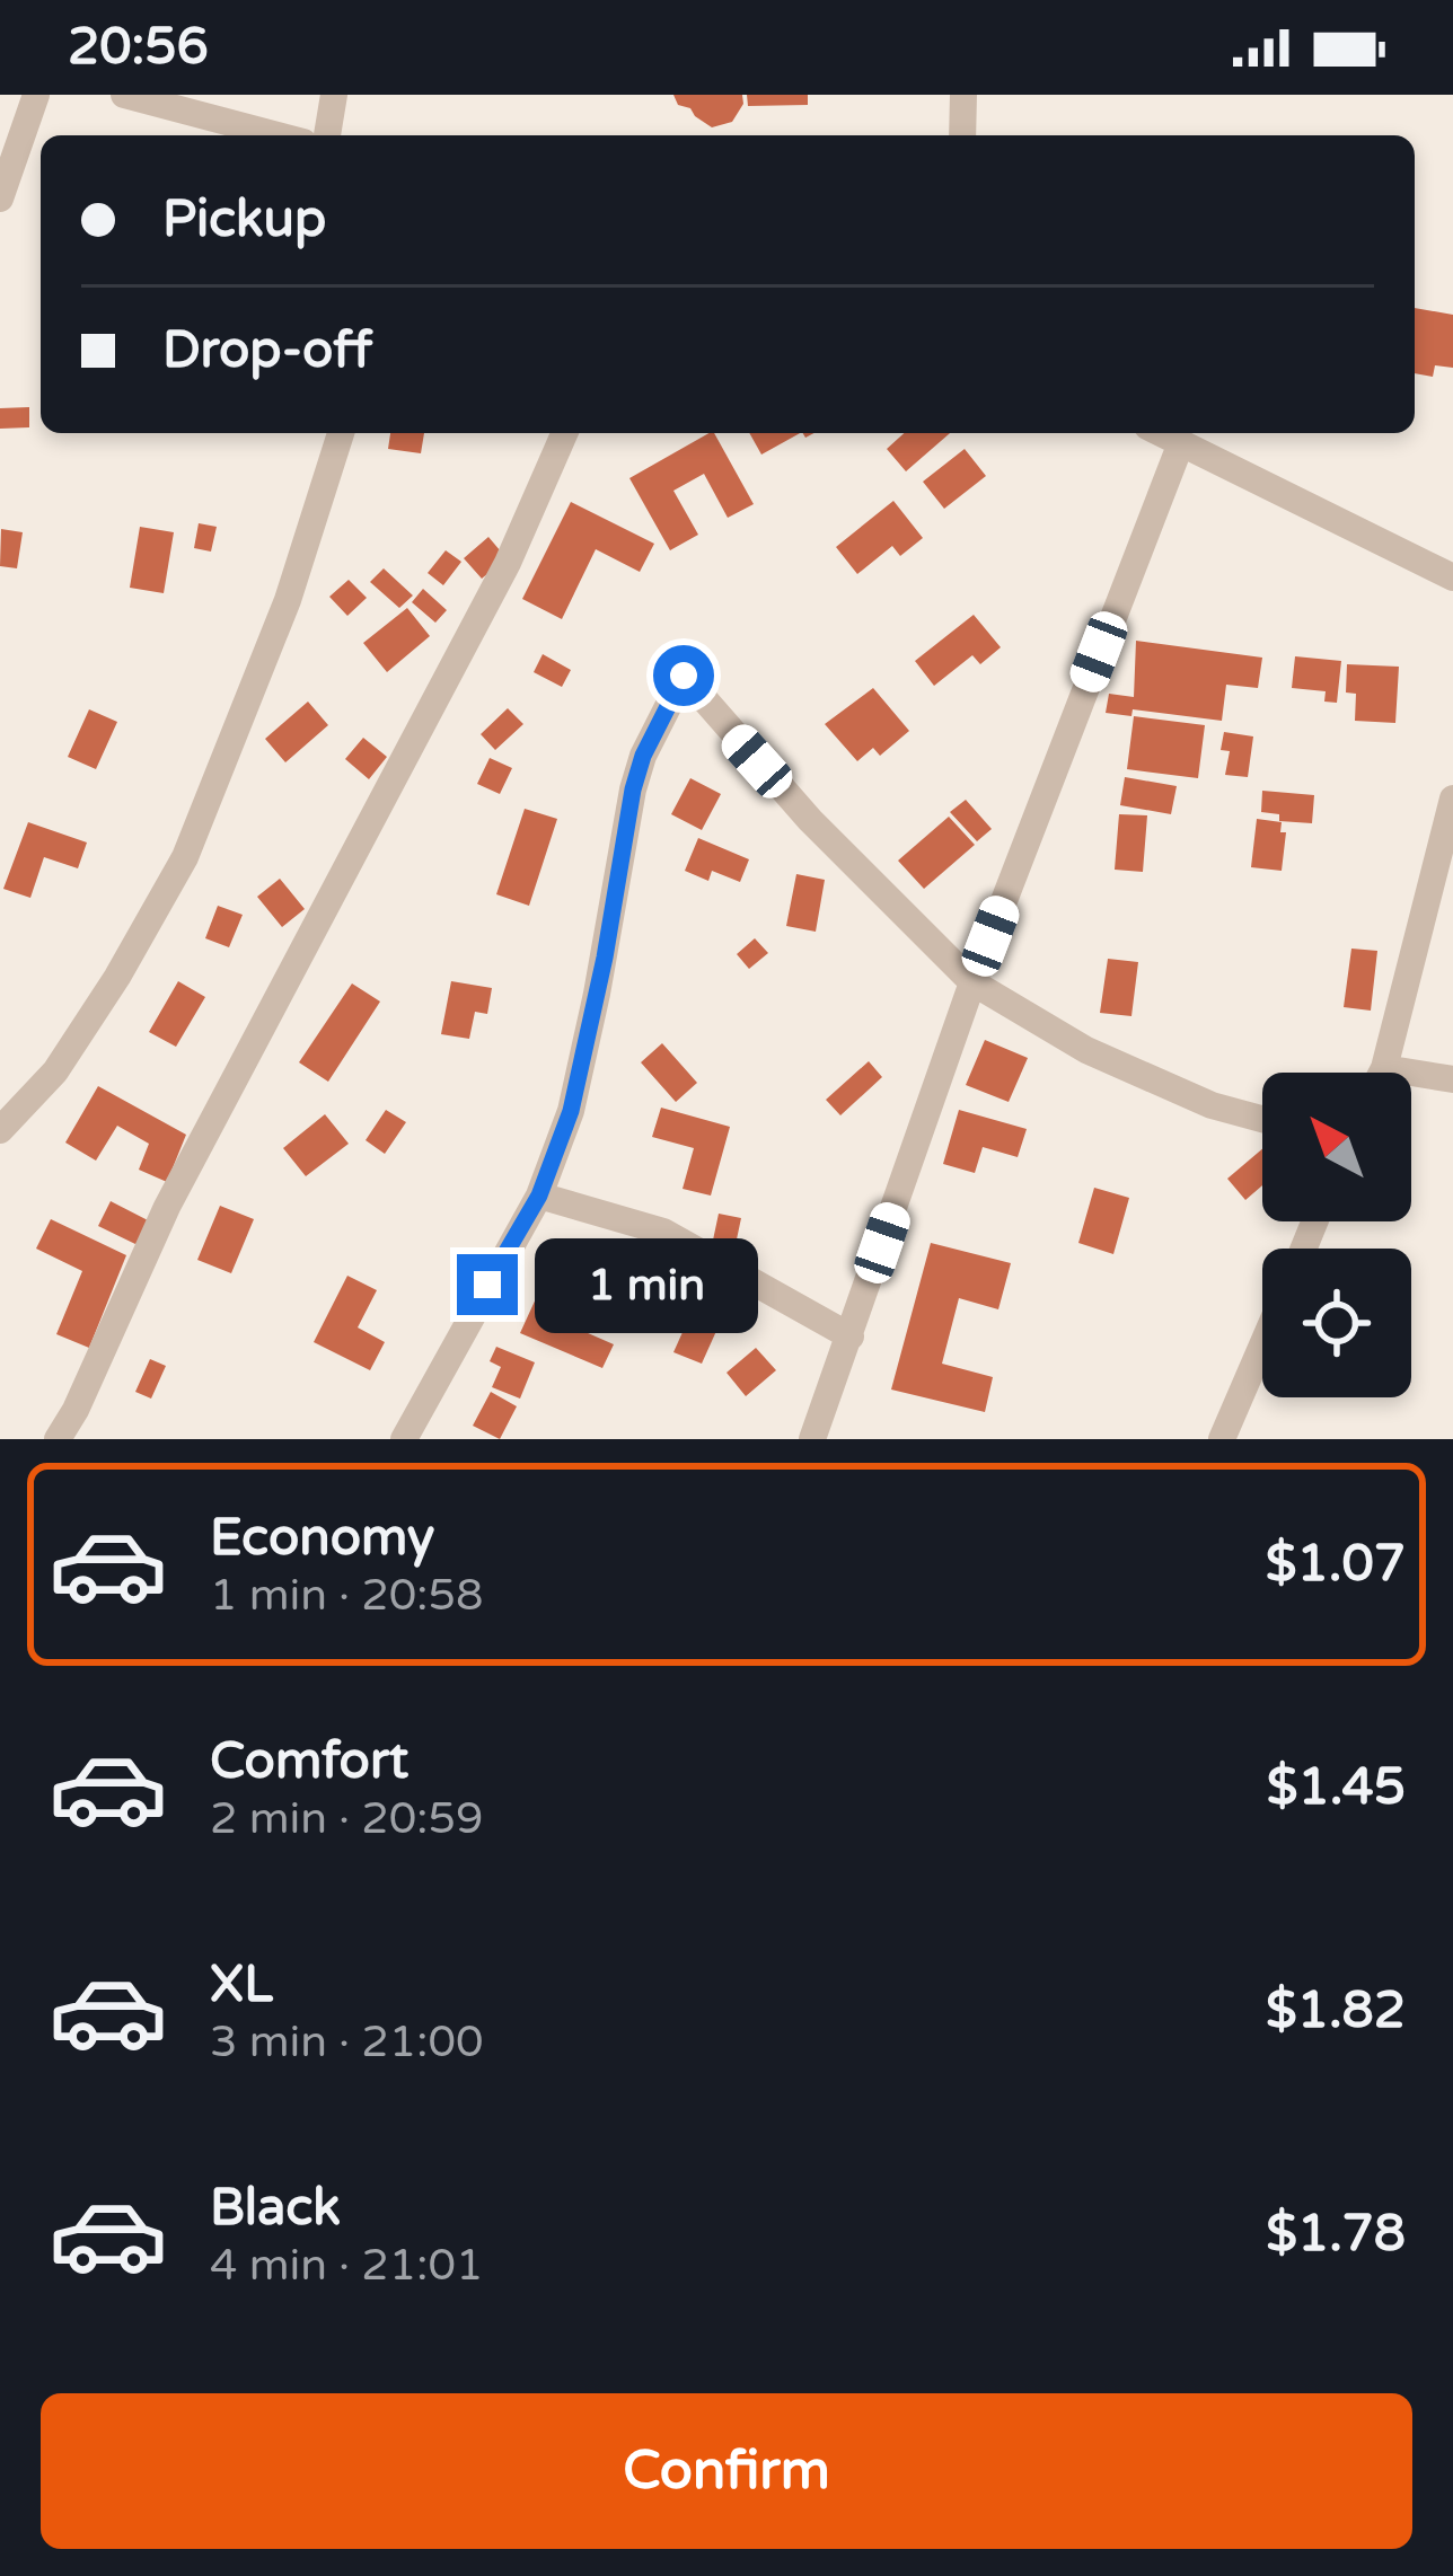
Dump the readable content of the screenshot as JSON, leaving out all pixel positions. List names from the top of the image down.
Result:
{
  "north": "top left",
  "page": {
    "status": "20:56",
    "banner": ["Pickup", "Drop-off"],
    "bubble": "1 min",
    "list": [
      {
        "name": "Economy",
        "note": "1 min · 20:58",
        "value": "$1.07"
      },
      {
        "name": "Comfort",
        "note": "2 min · 20:59",
        "value": "$1.45"
      },
      {
        "name": "XL",
        "note": "3 min · 21:00",
        "value": "$1.82"
      },
      {
        "name": "Black",
        "note": "4 min · 21:01",
        "value": "$1.78"
      }
    ],
    "buttons": "Confirm"
  }
}
